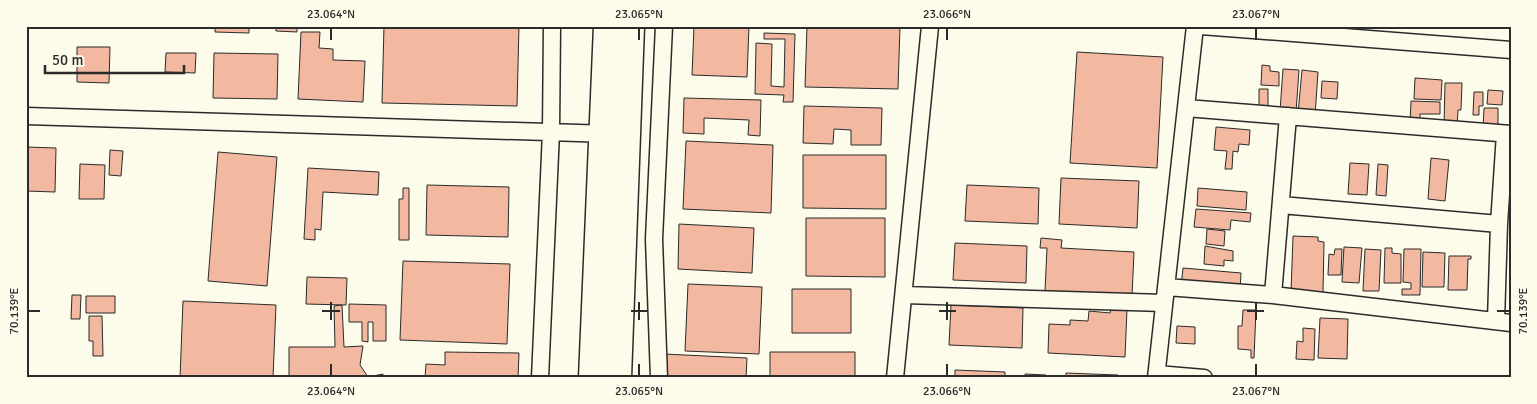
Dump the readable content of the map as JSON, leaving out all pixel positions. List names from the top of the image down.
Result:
{
  "scale_bar": "50 m",
  "coordinates": [
    "23.064°N",
    "23.065°N",
    "23.066°N",
    "23.067°N",
    "70.139°E"
  ]
}
